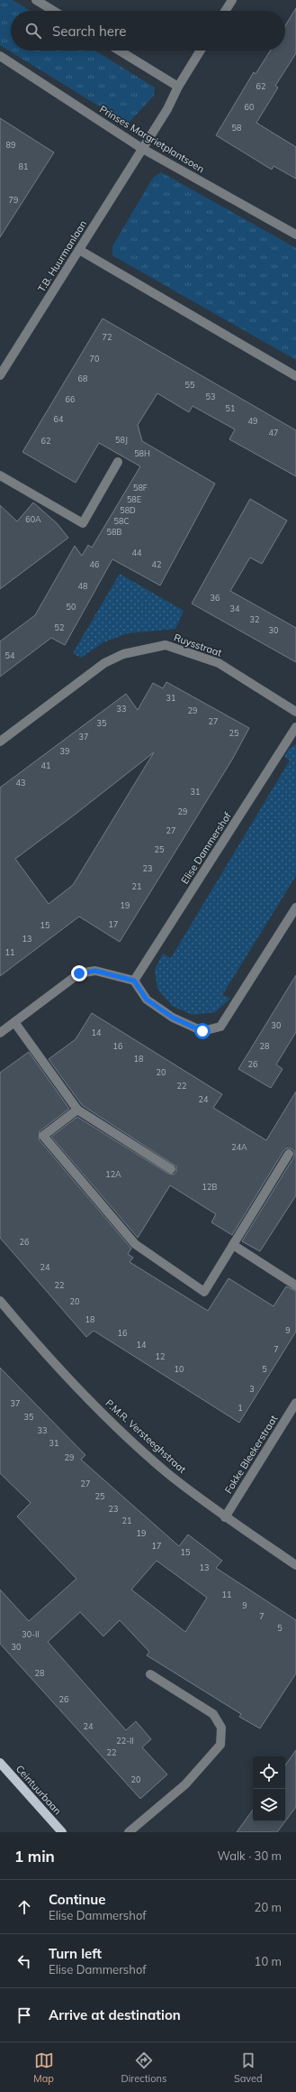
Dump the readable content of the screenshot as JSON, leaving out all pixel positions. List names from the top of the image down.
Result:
{
  "streets": {
    "main road": ["Ceintuurbaan"],
    "street": [
      "Prinses Margrietplantsoen",
      "T.B. Huurmanlaan",
      "Ruysstraat",
      "Elise Dammershof",
      "P.M.R. Versteeghstraat",
      "Fokke Bleekerstraat"
    ]
  },
  "crossings": [
    ["Prinses Margrietplantsoen", "T.B. Huurmanlaan"],
    ["P.M.R. Versteeghstraat", "Fokke Bleekerstraat"]
  ],
  "house_numbers": [
    "62",
    "60",
    "58",
    "89",
    "81",
    "79",
    "72",
    "70",
    "68",
    "55",
    "53",
    "66",
    "51",
    "64",
    "49",
    "47",
    "58J",
    "62",
    "58H",
    "58F",
    "58E",
    "58D",
    "60A",
    "58C",
    "58B",
    "44",
    "46",
    "42",
    "48",
    "36",
    "50",
    "34",
    "32",
    "52",
    "30",
    "54",
    "31",
    "33",
    "29",
    "27",
    "35",
    "25",
    "37",
    "39",
    "41",
    "43",
    "31",
    "29",
    "27",
    "25",
    "23",
    "21",
    "19",
    "17",
    "15",
    "13",
    "11",
    "30",
    "14",
    "16",
    "28",
    "18",
    "26",
    "20",
    "22",
    "24",
    "24A",
    "12A",
    "12B",
    "26",
    "24",
    "22",
    "20",
    "18",
    "9",
    "16",
    "14",
    "7",
    "12",
    "10",
    "5",
    "3",
    "37",
    "1",
    "35",
    "33",
    "31",
    "29",
    "27",
    "25",
    "23",
    "21",
    "19",
    "17",
    "15",
    "13",
    "11",
    "9",
    "7",
    "5",
    "30-II",
    "30",
    "28",
    "26",
    "24",
    "22-II",
    "22",
    "20"
  ],
  "page": {
    "search": "Search here",
    "heading": ["1 min", "Walk · 30 m"],
    "list": [
      ["Continue", "Elise Dammershof", "20 m"],
      ["Turn left", "Elise Dammershof", "10 m"],
      "Arrive at destination"
    ],
    "nav": ["Map", "Directions", "Saved"]
  }
}
